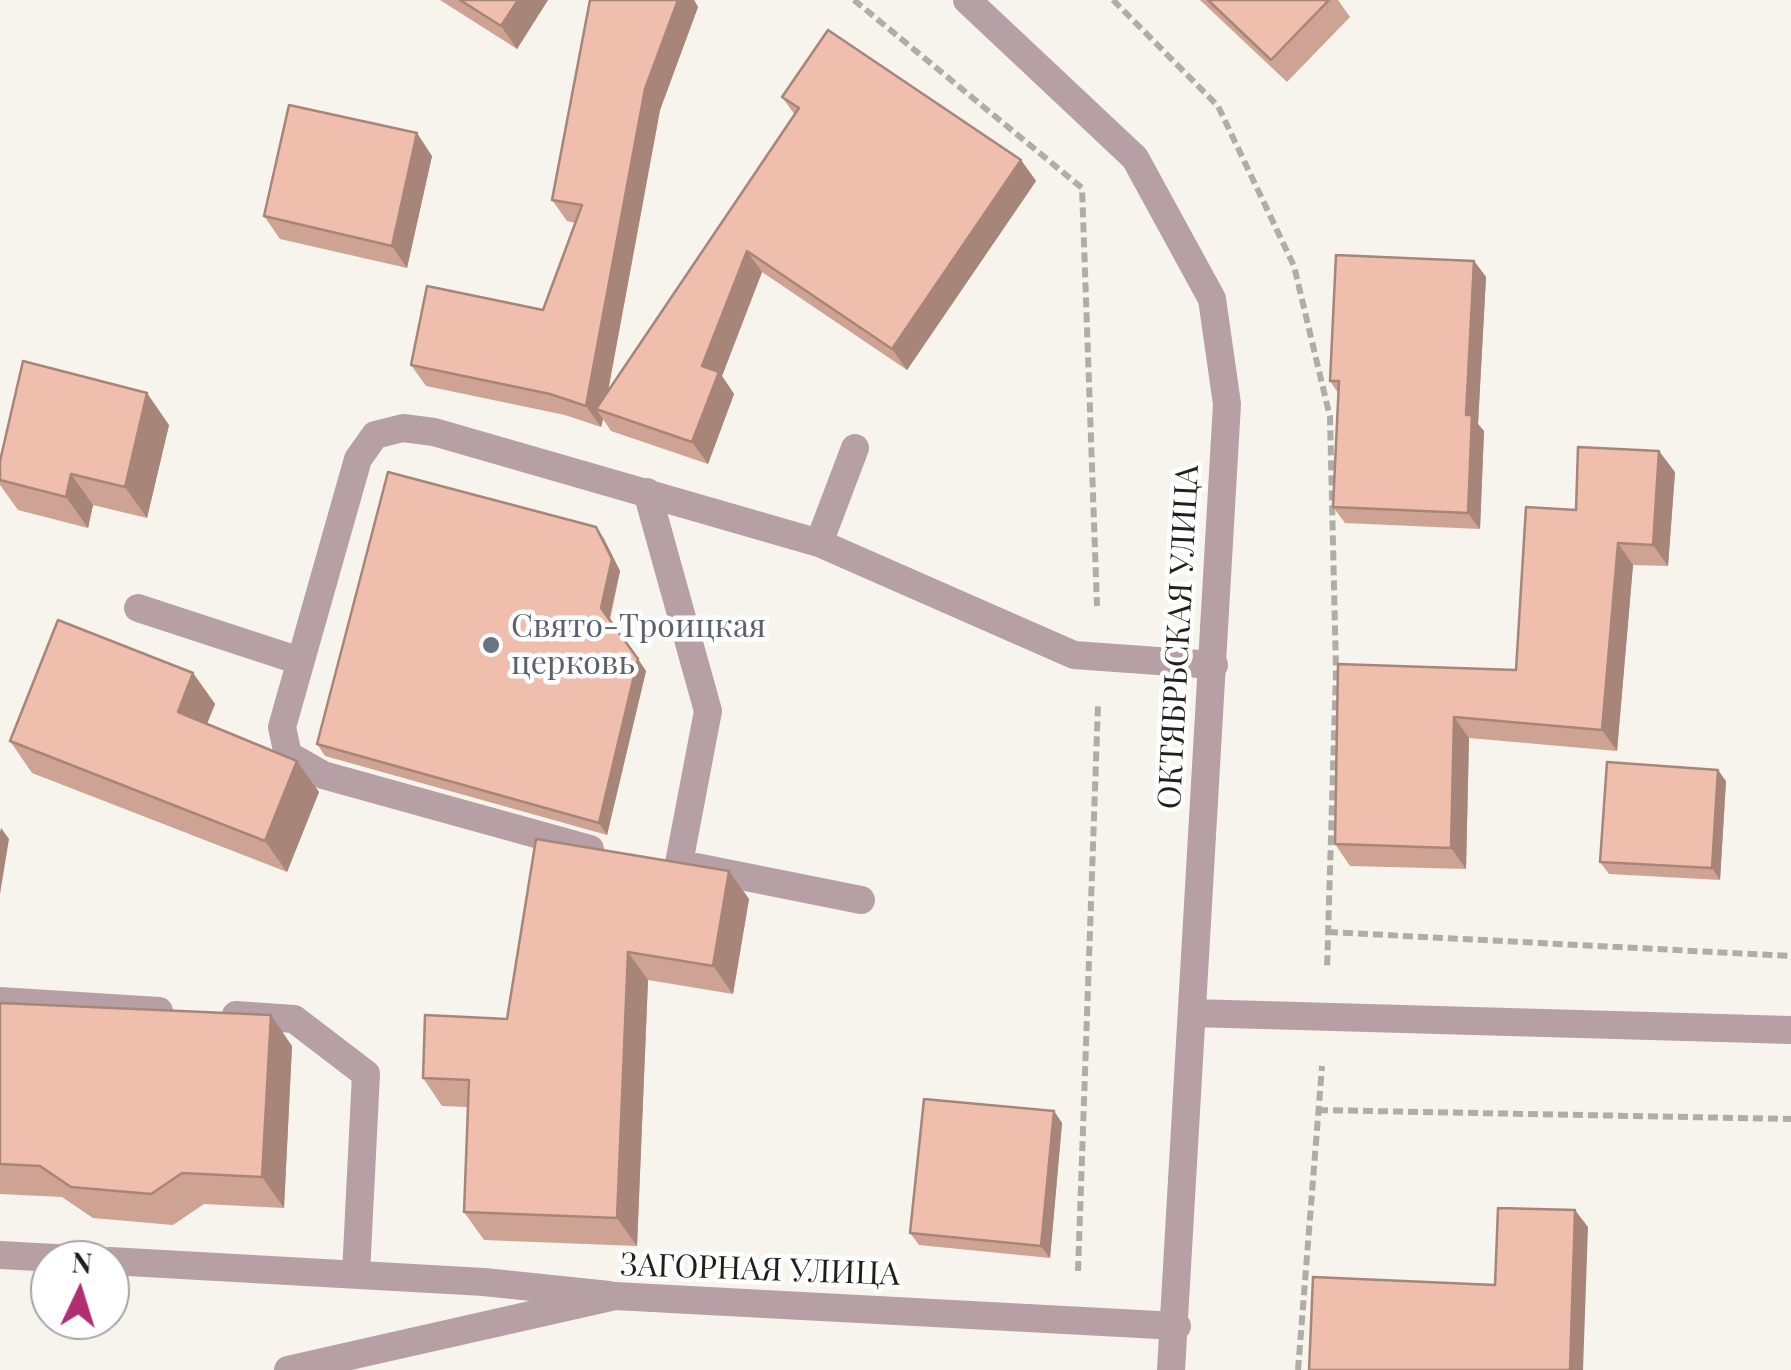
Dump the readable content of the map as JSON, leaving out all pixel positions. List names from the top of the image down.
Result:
{
  "streets": {
    "street": ["ОКТЯБРЬСКАЯ УЛИЦА", "ЗАГОРНАЯ УЛИЦА"]
  },
  "crossings": [
    ["ОКТЯБРЬСКАЯ УЛИЦА", "ЗАГОРНАЯ УЛИЦА"]
  ],
  "places": ["Свято-Троицкая церковь"],
  "north": "top"
}
